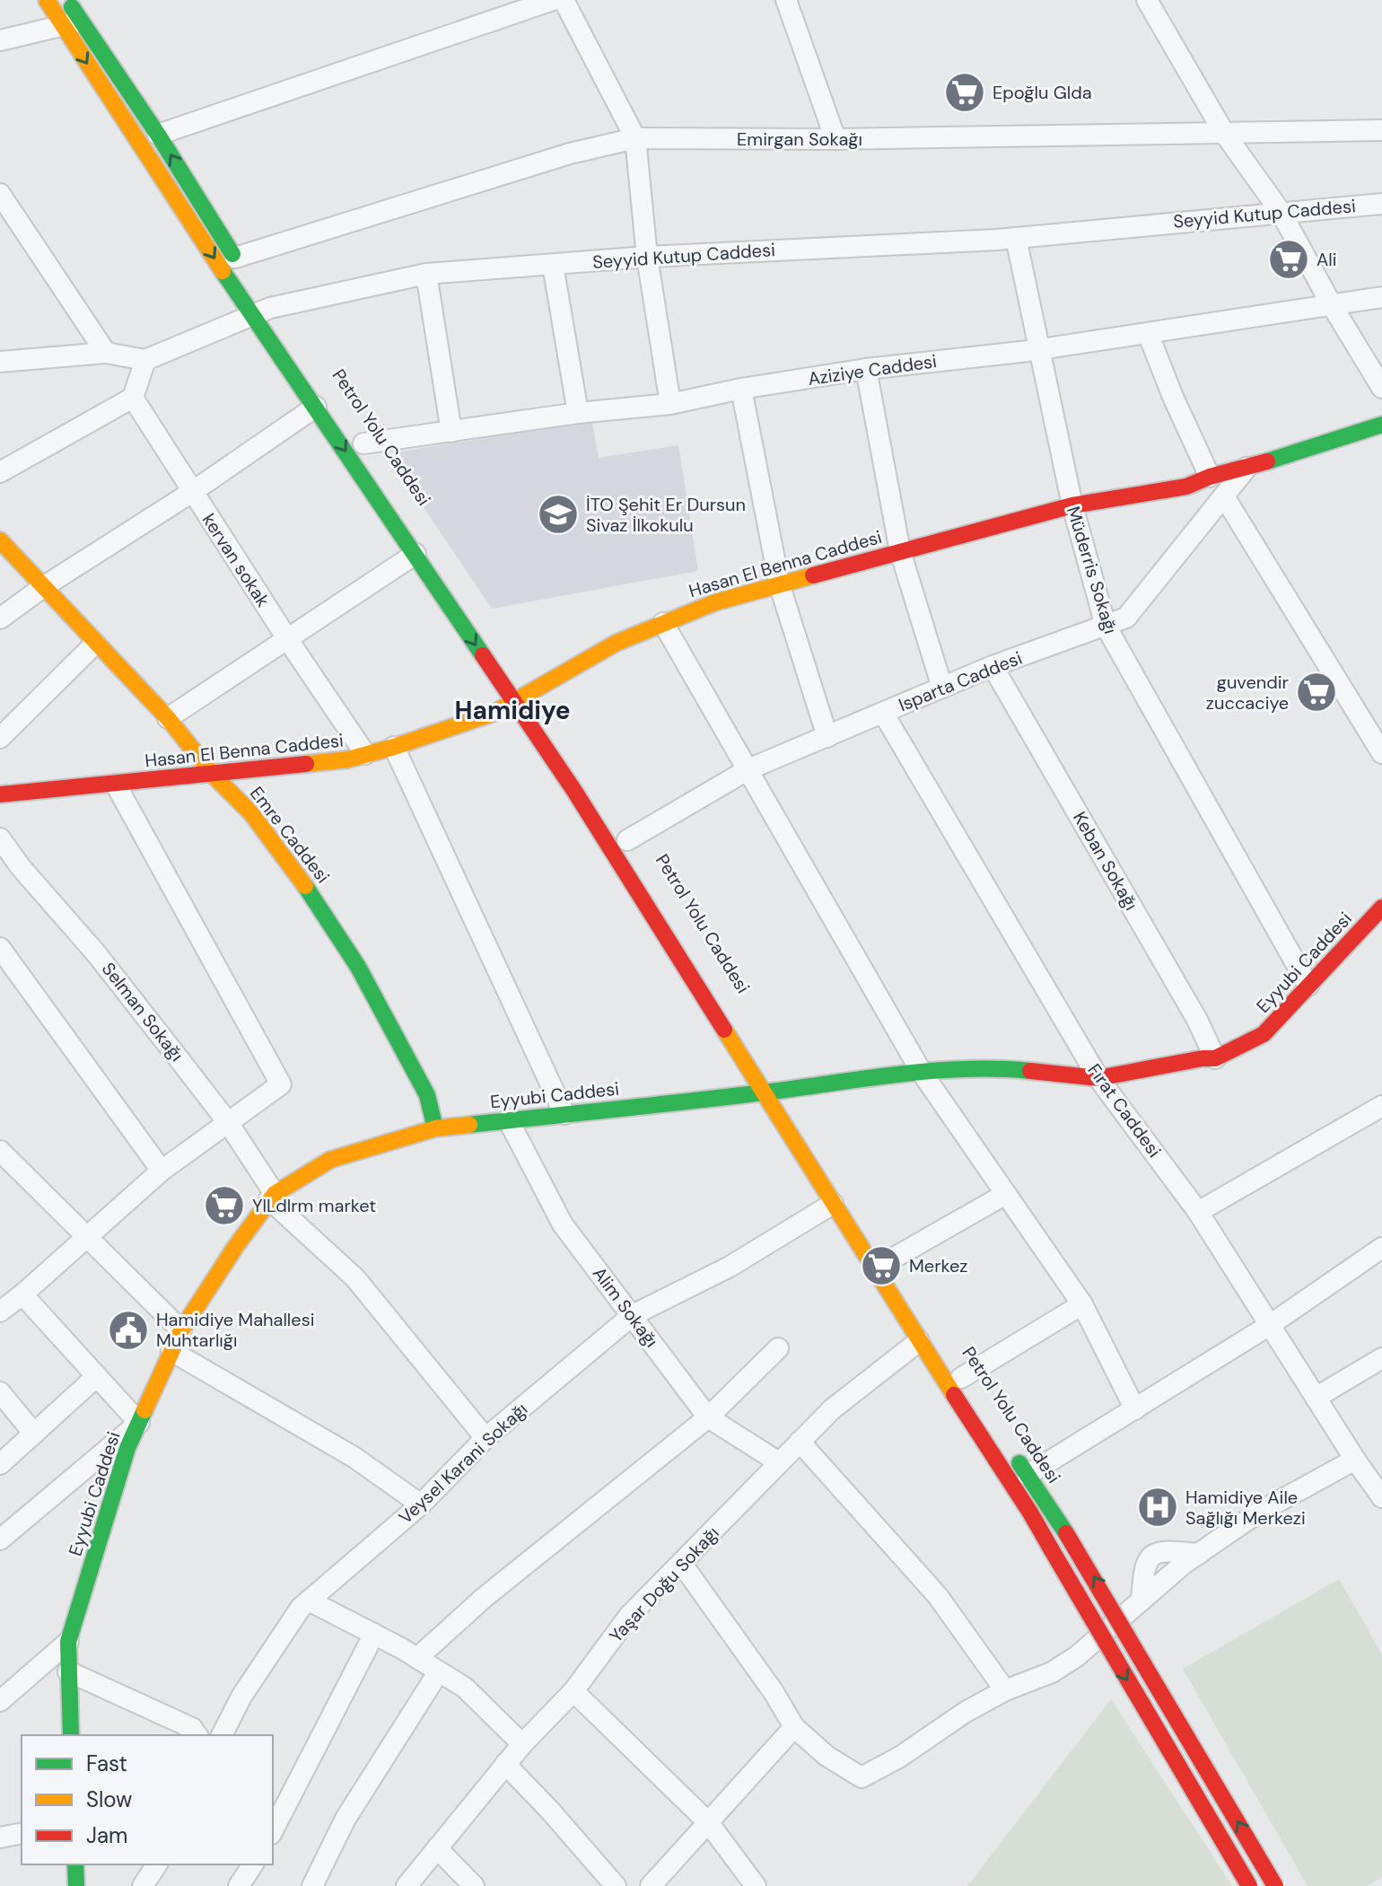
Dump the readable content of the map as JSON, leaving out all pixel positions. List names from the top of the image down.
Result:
{
  "streets": {
    "street": [
      "Emirgan Sokağı",
      "Seyyid Kutup Caddesi",
      "Aziziye Caddesi",
      "Petrol Yolu Caddesi",
      "kervan sokak",
      "Hasan El Benna Caddesi",
      "Müderris Sokağı",
      "Isparta Caddesi",
      "Emre Caddesi",
      "Keban Sokağı",
      "Eyyubi Caddesi",
      "Selman Sokağı",
      "Fırat Caddesi",
      "Alim Sokağı",
      "Veysel Karani Sokağı",
      "Yaşar Doğu Sokağı"
    ]
  },
  "crossings": [
    ["Emirgan Sokağı", "Petrol Yolu Caddesi"],
    ["Seyyid Kutup Caddesi", "Petrol Yolu Caddesi"],
    ["Seyyid Kutup Caddesi", "Müderris Sokağı"],
    ["Aziziye Caddesi", "Müderris Sokağı"],
    ["Petrol Yolu Caddesi", "Hasan El Benna Caddesi"],
    ["Petrol Yolu Caddesi", "Eyyubi Caddesi"],
    ["Petrol Yolu Caddesi", "Veysel Karani Sokağı"],
    ["Petrol Yolu Caddesi", "Yaşar Doğu Sokağı"],
    ["kervan sokak", "Hasan El Benna Caddesi"],
    ["Hasan El Benna Caddesi", "Müderris Sokağı"],
    ["Hasan El Benna Caddesi", "Isparta Caddesi"],
    ["Hasan El Benna Caddesi", "Emre Caddesi"],
    ["Müderris Sokağı", "Isparta Caddesi"],
    ["Müderris Sokağı", "Eyyubi Caddesi"],
    ["Isparta Caddesi", "Keban Sokağı"],
    ["Isparta Caddesi", "Fırat Caddesi"],
    ["Emre Caddesi", "Eyyubi Caddesi"],
    ["Keban Sokağı", "Eyyubi Caddesi"],
    ["Eyyubi Caddesi", "Selman Sokağı"],
    ["Eyyubi Caddesi", "Fırat Caddesi"],
    ["Eyyubi Caddesi", "Alim Sokağı"],
    ["Selman Sokağı", "Veysel Karani Sokağı"],
    ["Alim Sokağı", "Veysel Karani Sokağı"],
    ["Alim Sokağı", "Yaşar Doğu Sokağı"]
  ],
  "districts": ["Hamidiye"],
  "places": {
    "supermarket": [
      "Epoğlu Glda",
      "Ali",
      "guvendir zuccaciye",
      "YlLdlrm market",
      "Merkez"
    ],
    "school or university": ["İTO Şehit Er Dursun Sivaz İlkokulu"],
    "public building": ["Hamidiye Mahallesi Muhtarlığı"],
    "hospital": ["Hamidiye Aile Sağlığı Merkezi"]
  },
  "legend": ["Fast", "Slow", "Jam"]
}
